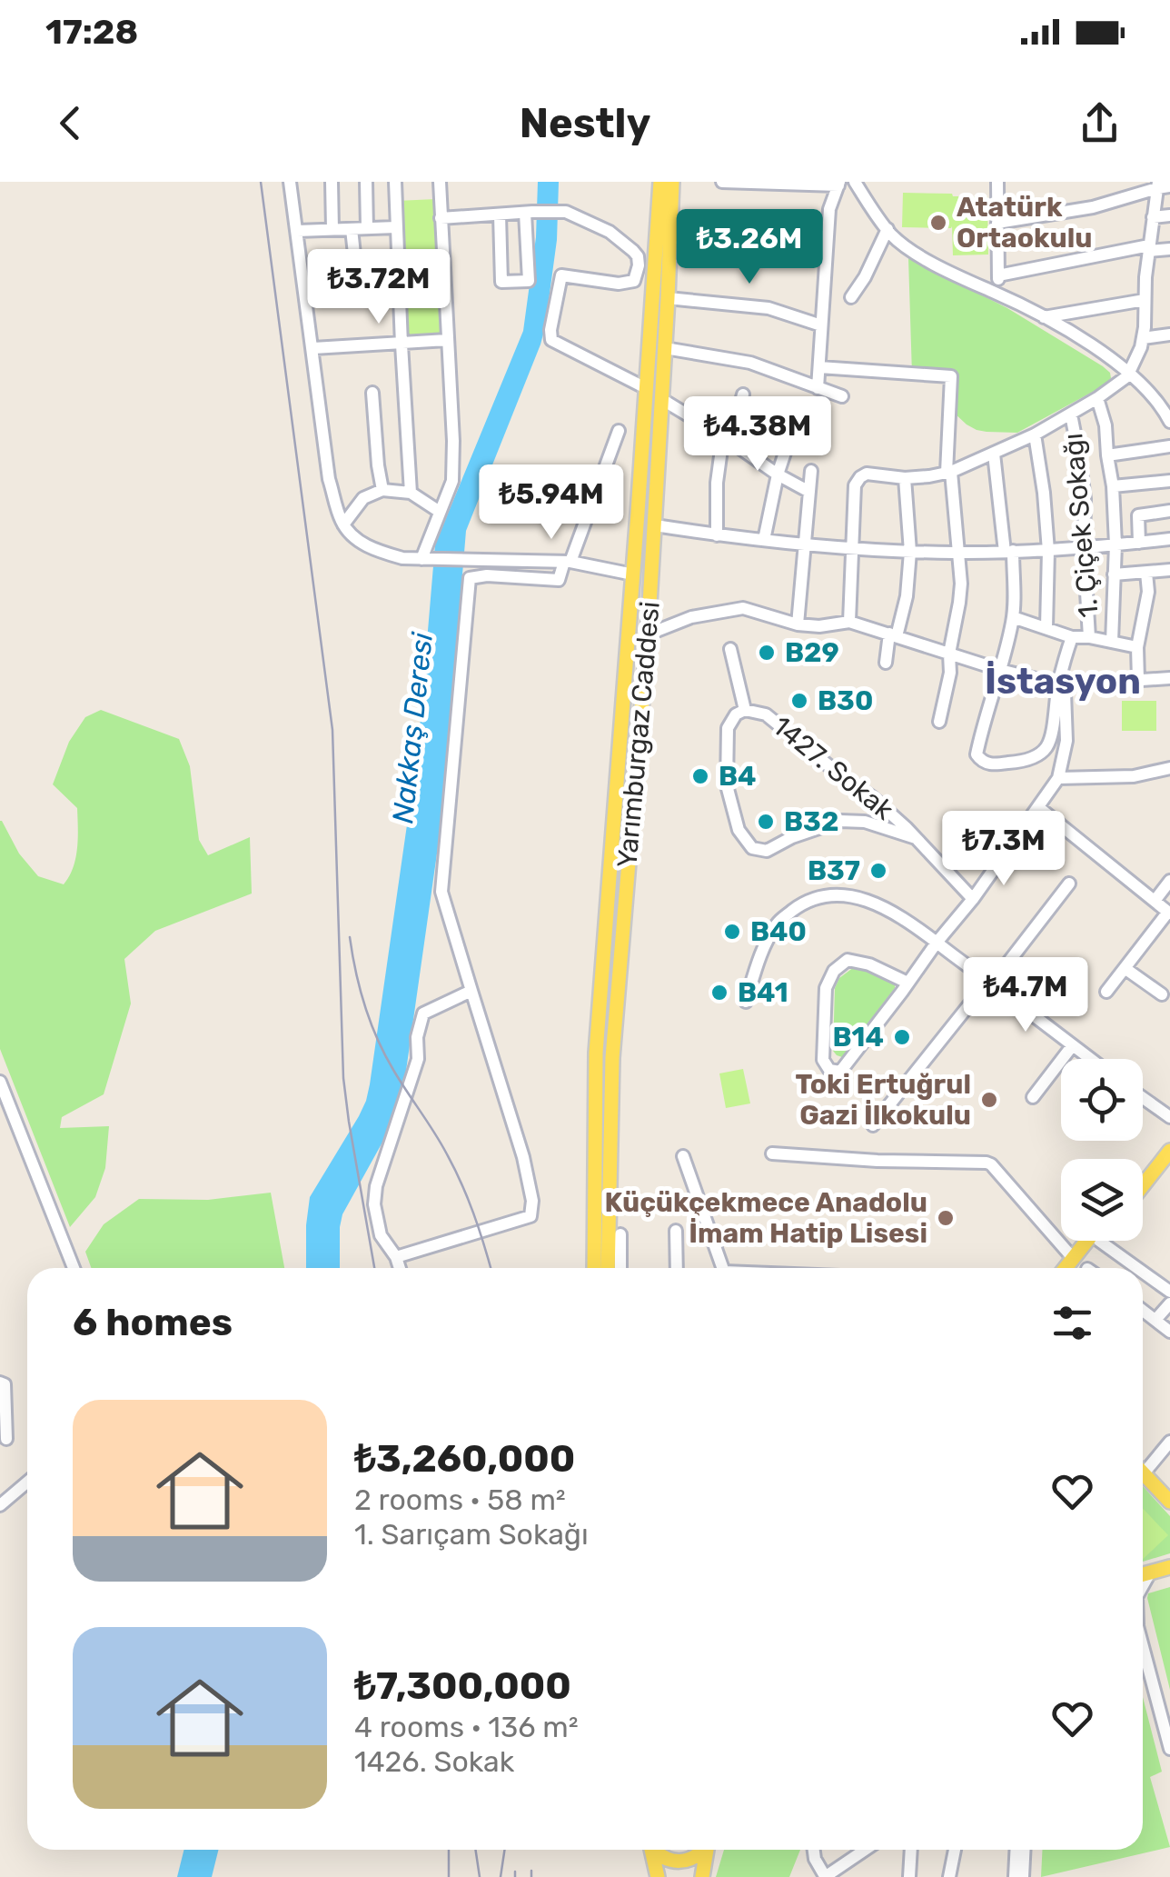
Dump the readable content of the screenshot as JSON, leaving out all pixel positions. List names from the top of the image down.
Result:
{
  "streets": {
    "main road": ["Yarımburgaz Caddesi"],
    "street": ["1. Çiçek Sokağı", "1427. Sokak"]
  },
  "districts": ["İstasyon"],
  "water": ["Nakkaş Deresi"],
  "places": [
    "Atatürk Ortaokulu",
    "B29",
    "B30",
    "B4",
    "B32",
    "B37",
    "B40",
    "B41",
    "B14",
    "Toki Ertuğrul Gazi İlkokulu",
    "Küçükçekmece Anadolu İmam Hatip Lisesi"
  ],
  "page": {
    "status": "17:28",
    "header": "Nestly",
    "price": [
      "₺3.26M",
      "₺3.72M",
      "₺4.38M",
      "₺5.94M",
      "₺7.3M",
      "₺4.7M"
    ],
    "heading": "6 homes",
    "list": [
      {
        "name": "₺3,260,000",
        "note": "2 rooms · 58 m² · 1. Sarıçam Sokağı"
      },
      {
        "name": "₺7,300,000",
        "note": "4 rooms · 136 m² · 1426. Sokak"
      }
    ]
  }
}
